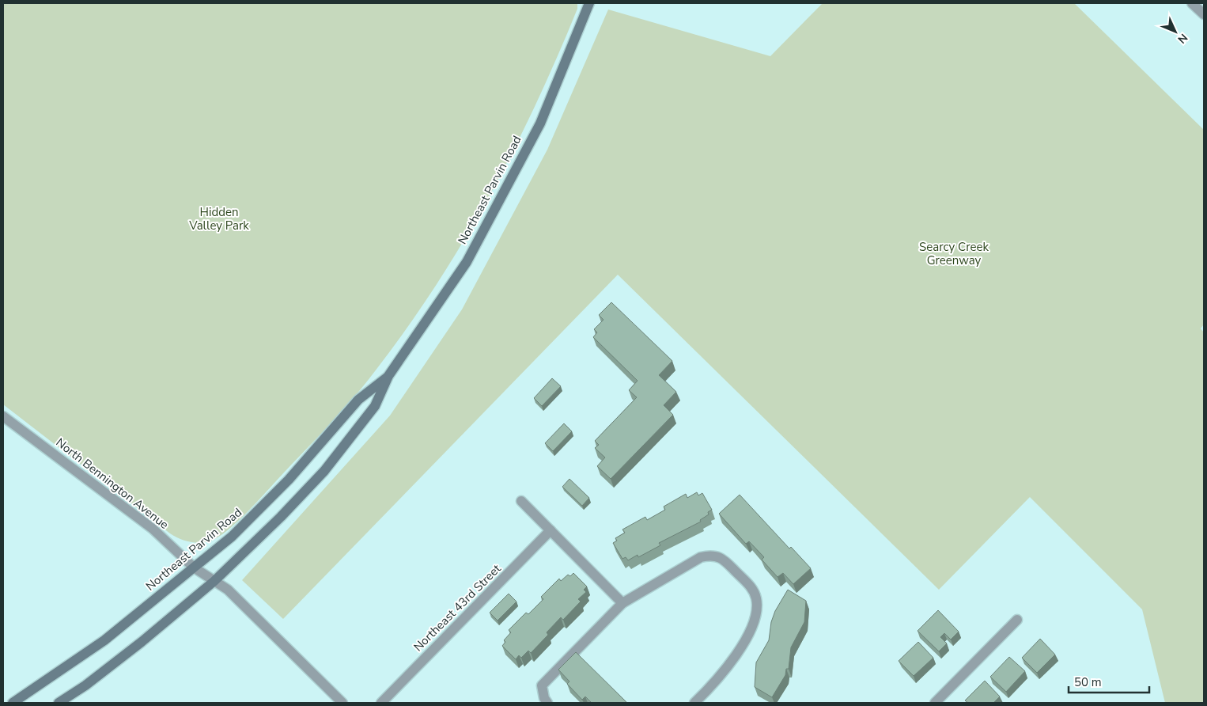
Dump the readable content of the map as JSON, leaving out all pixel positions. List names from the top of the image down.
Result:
{
  "streets": {
    "main road": ["Northeast Parvin Road"],
    "street": ["North Bennington Avenue", "Northeast 43rd Street"]
  },
  "crossings": [
    ["Northeast Parvin Road", "North Bennington Avenue"]
  ],
  "parks": ["Hidden Valley Park", "Searcy Creek Greenway"],
  "scale_bar": "50 m",
  "north": "bottom right"
}
